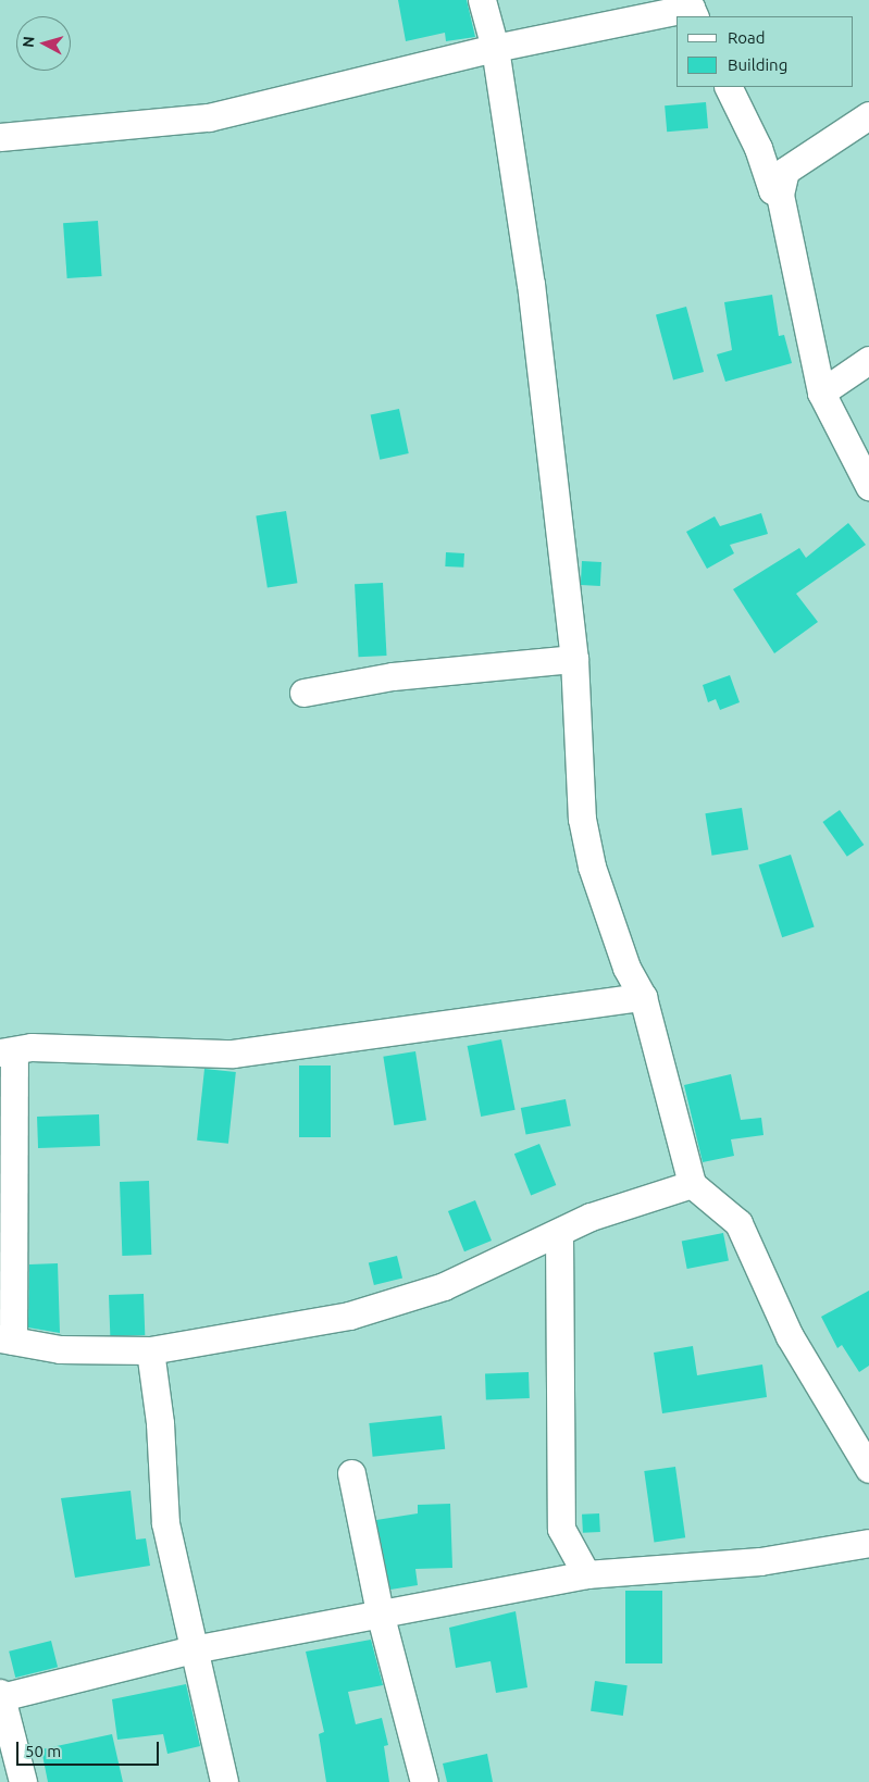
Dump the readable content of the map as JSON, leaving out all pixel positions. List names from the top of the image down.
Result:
{
  "legend": ["Road", "Building"],
  "scale_bar": "50 m",
  "north": "left"
}
